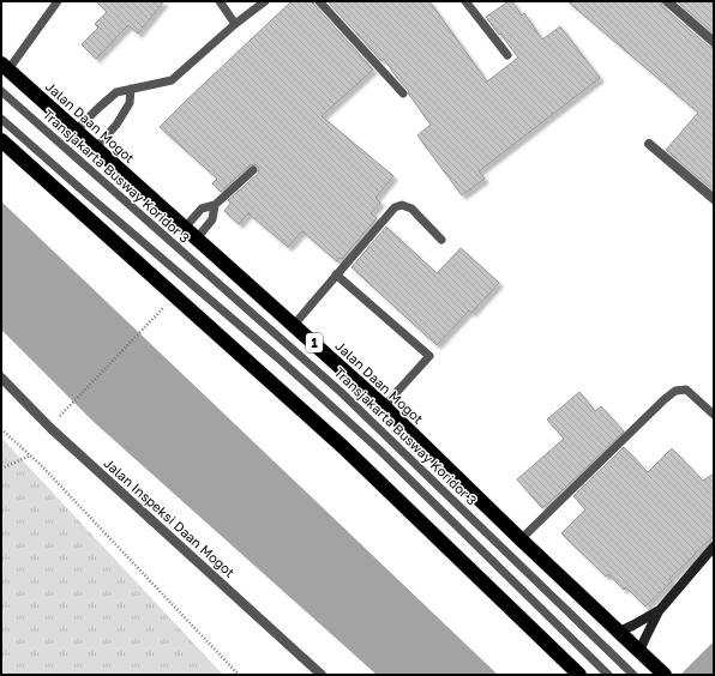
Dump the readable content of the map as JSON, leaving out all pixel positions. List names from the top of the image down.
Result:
{
  "streets": {
    "highway": ["Jalan Daan Mogot", "1"],
    "street": ["Jalan Inspeksi Daan Mogot"],
    "lane": ["Transjakarta Busway Koridor 3"]
  }
}
